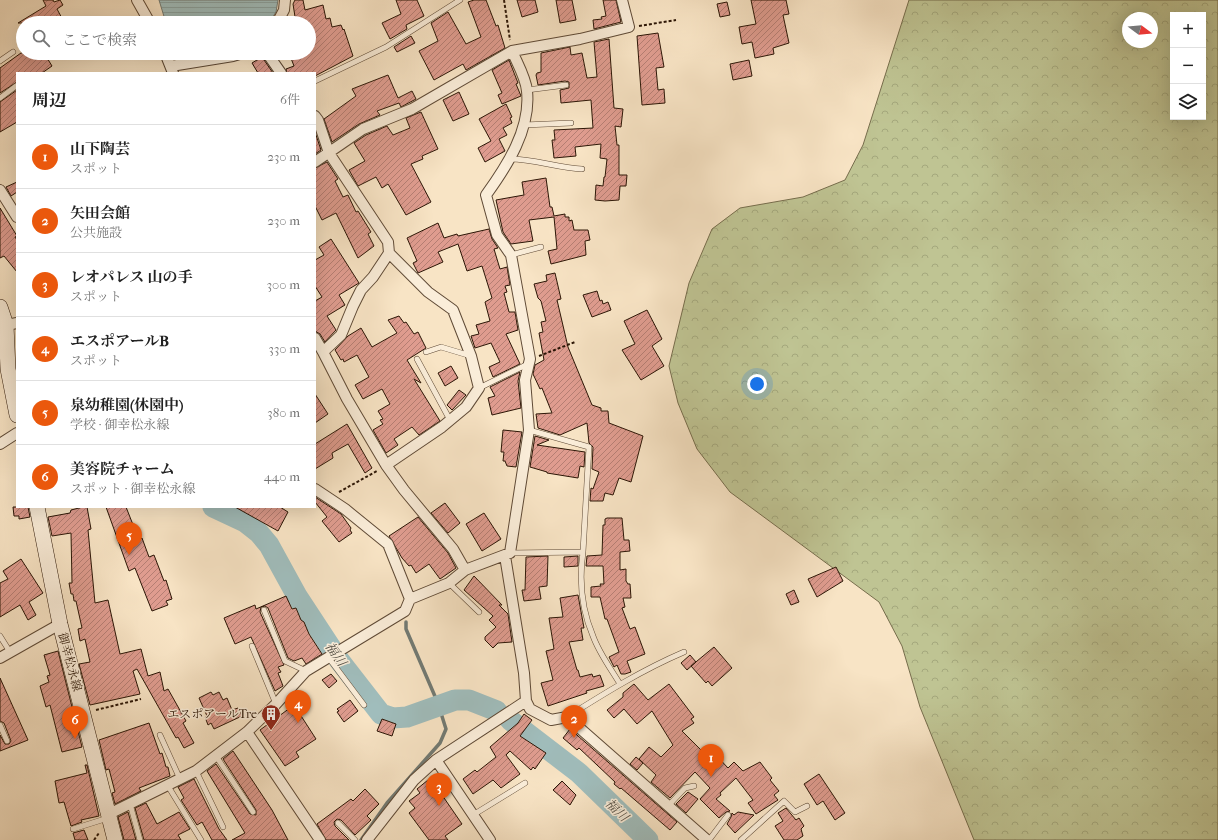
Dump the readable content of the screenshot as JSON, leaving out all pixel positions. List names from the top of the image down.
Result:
{
  "streets": {
    "main road": ["御幸松永線"]
  },
  "water": ["福川"],
  "places": {
    "building": ["エスポアールTre"]
  },
  "north": "right",
  "page": {
    "map_buttons": ["+", "−"],
    "search": "ここで検索",
    "heading": ["周辺", "6件"],
    "list": [
      {
        "mark": "1",
        "name": "山下陶芸",
        "note": "スポット",
        "value": "230 m"
      },
      {
        "mark": "2",
        "name": "矢田会館",
        "note": "公共施設",
        "value": "230 m"
      },
      {
        "mark": "3",
        "name": "レオパレス 山の手",
        "note": "スポット",
        "value": "300 m"
      },
      {
        "mark": "4",
        "name": "エスポアールB",
        "note": "スポット",
        "value": "330 m"
      },
      {
        "mark": "5",
        "name": "泉幼稚園(休園中)",
        "note": "学校 · 御幸松永線",
        "value": "380 m"
      },
      {
        "mark": "6",
        "name": "美容院チャーム",
        "note": "スポット · 御幸松永線",
        "value": "440 m"
      }
    ],
    "pins": [
      "5",
      "4",
      "2",
      "6",
      "1",
      "3"
    ]
  }
}
